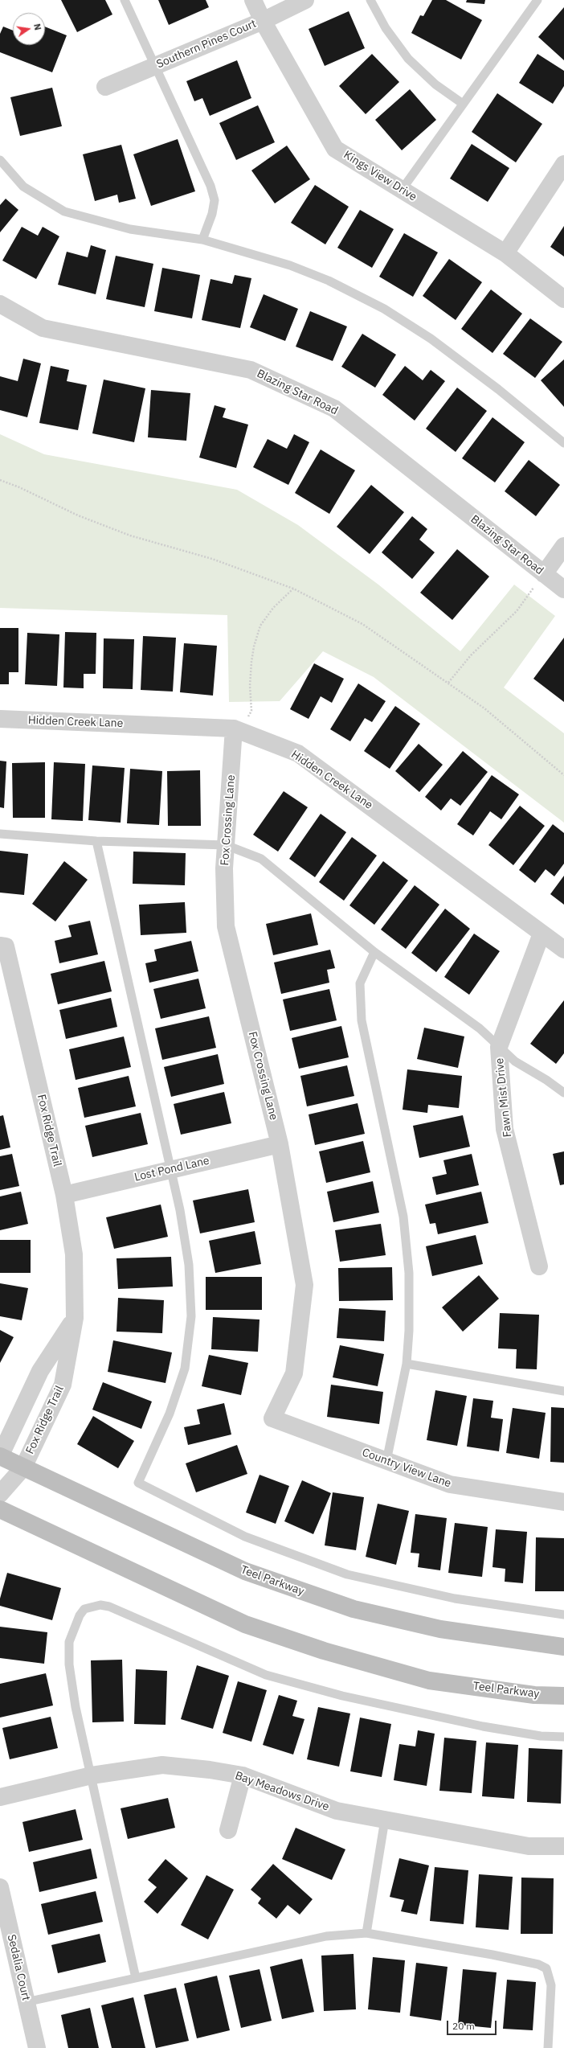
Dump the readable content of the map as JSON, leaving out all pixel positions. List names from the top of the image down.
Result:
{
  "streets": {
    "main road": ["Teel Parkway"],
    "street": [
      "Southern Pines Court",
      "Kings View Drive",
      "Blazing Star Road",
      "Hidden Creek Lane",
      "Fox Crossing Lane",
      "Fawn Mist Drive",
      "Fox Ridge Trail",
      "Lost Pond Lane",
      "Country View Lane",
      "Bay Meadows Drive",
      "Sedalia Court"
    ]
  },
  "crossings": [
    ["Southern Pines Court", "Kings View Drive"],
    ["Hidden Creek Lane", "Fox Crossing Lane"],
    ["Hidden Creek Lane", "Fawn Mist Drive"],
    ["Fox Crossing Lane", "Lost Pond Lane"],
    ["Fox Crossing Lane", "Country View Lane"],
    ["Fox Ridge Trail", "Lost Pond Lane"],
    ["Fox Ridge Trail", "Teel Parkway"]
  ],
  "scale_bar": "20 m",
  "north": "right"
}
